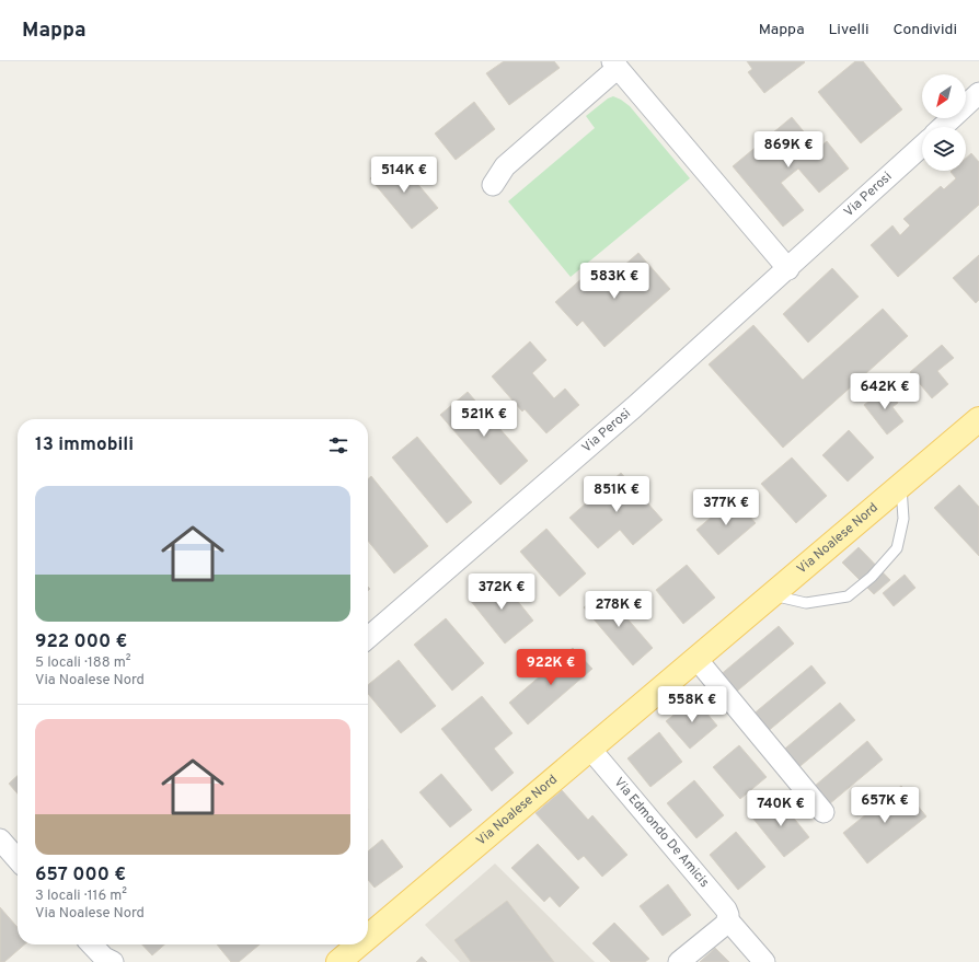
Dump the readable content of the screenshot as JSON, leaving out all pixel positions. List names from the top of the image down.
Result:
{
  "streets": {
    "main road": ["Via Noalese Nord"],
    "street": ["Via Perosi", "Via Edmondo De Amicis"]
  },
  "crossings": [
    ["Via Noalese Nord", "Via Edmondo De Amicis"]
  ],
  "north": "bottom left",
  "page": {
    "header": "Mappa",
    "nav": ["Mappa", "Livelli", "Condividi"],
    "price": [
      "869K €",
      "514K €",
      "583K €",
      "642K €",
      "521K €",
      "851K €",
      "377K €",
      "372K €",
      "278K €",
      "922K €",
      "558K €",
      "657K €",
      "740K €"
    ],
    "heading": "13 immobili",
    "list": [
      {
        "name": "922 000 €",
        "note": "5 locali · 188 m² · Via Noalese Nord"
      },
      {
        "name": "657 000 €",
        "note": "3 locali · 116 m² · Via Noalese Nord"
      }
    ]
  }
}
